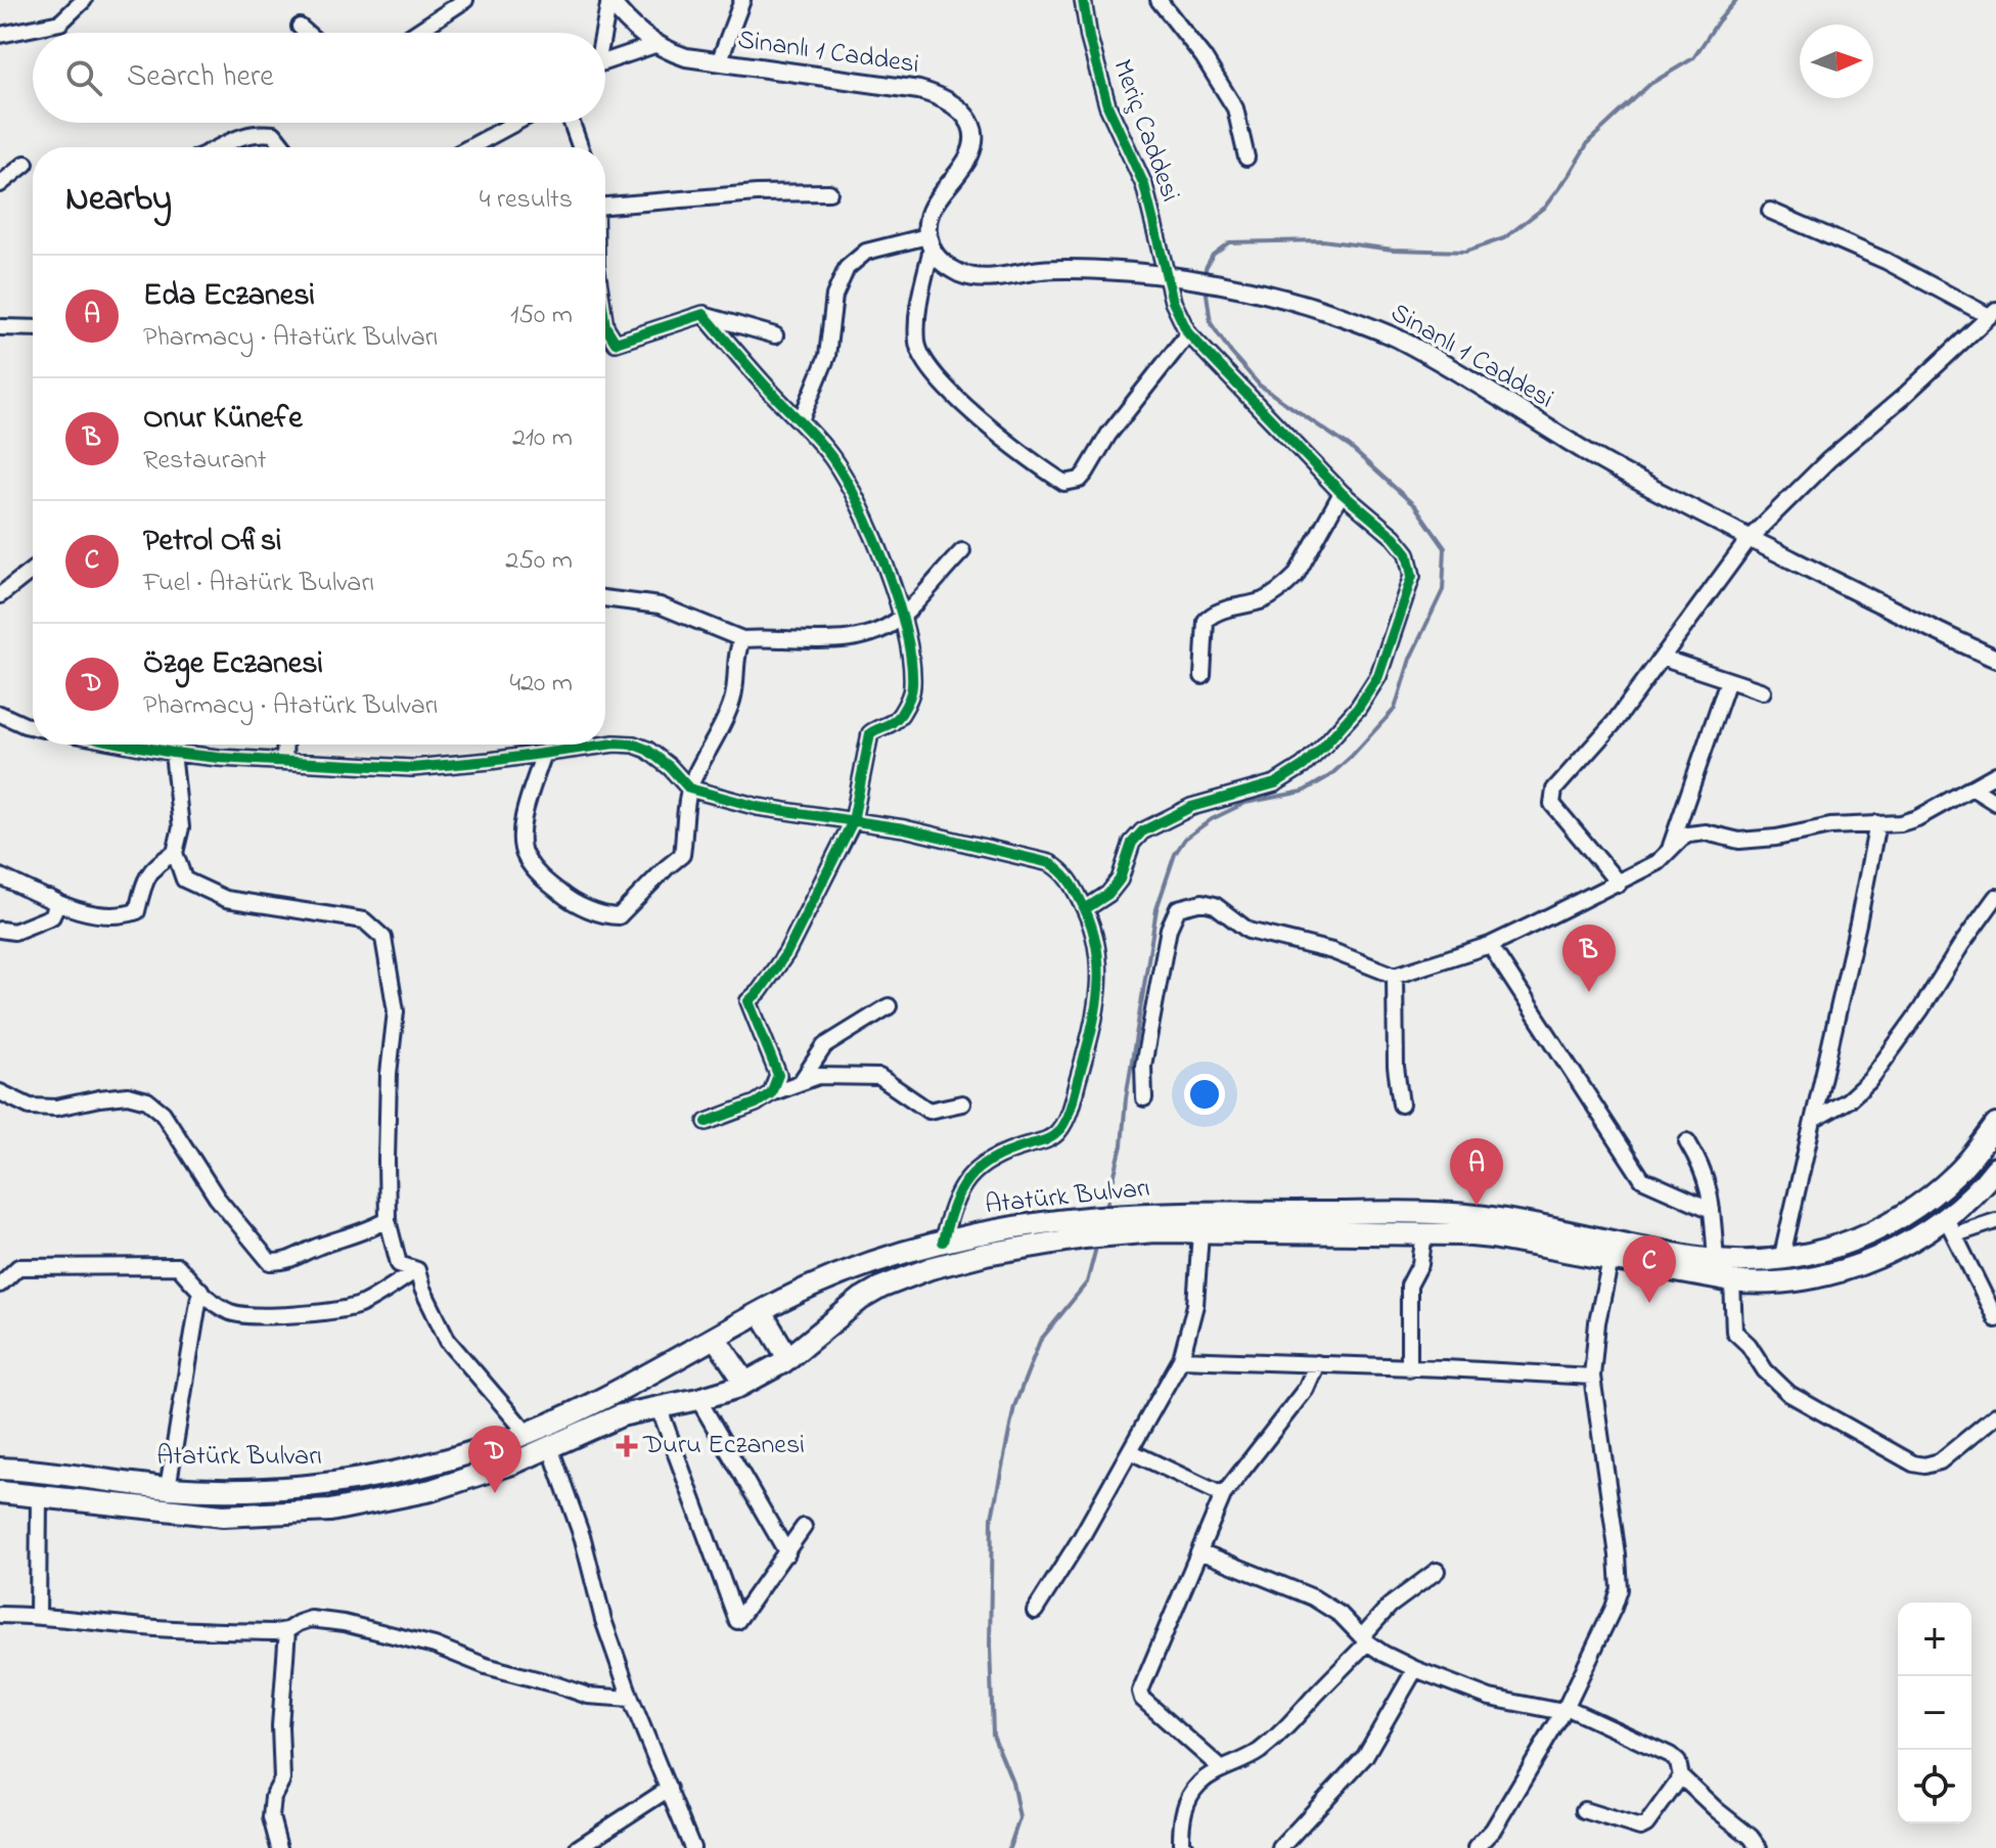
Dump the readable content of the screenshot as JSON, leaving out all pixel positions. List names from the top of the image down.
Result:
{
  "streets": {
    "highway": ["Atatürk Bulvarı"],
    "main road": ["Sinanlı 1 Caddesi"],
    "street": ["Meriç Caddesi"]
  },
  "crossings": [
    ["Sinanlı 1 Caddesi", "Meriç Caddesi"]
  ],
  "places": {
    "health": ["Duru Eczanesi"]
  },
  "north": "right",
  "page": {
    "search": "Search here",
    "heading": ["Nearby", "4 results"],
    "list": [
      {
        "mark": "A",
        "name": "Eda Eczanesi",
        "note": "Pharmacy · Atatürk Bulvarı",
        "value": "150 m"
      },
      {
        "mark": "B",
        "name": "Onur Künefe",
        "note": "Restaurant",
        "value": "210 m"
      },
      {
        "mark": "C",
        "name": "Petrol Ofisi",
        "note": "Fuel · Atatürk Bulvarı",
        "value": "250 m"
      },
      {
        "mark": "D",
        "name": "Özge Eczanesi",
        "note": "Pharmacy · Atatürk Bulvarı",
        "value": "420 m"
      }
    ],
    "pins": [
      "B",
      "A",
      "C",
      "D"
    ],
    "map_buttons": ["+", "−"]
  }
}
